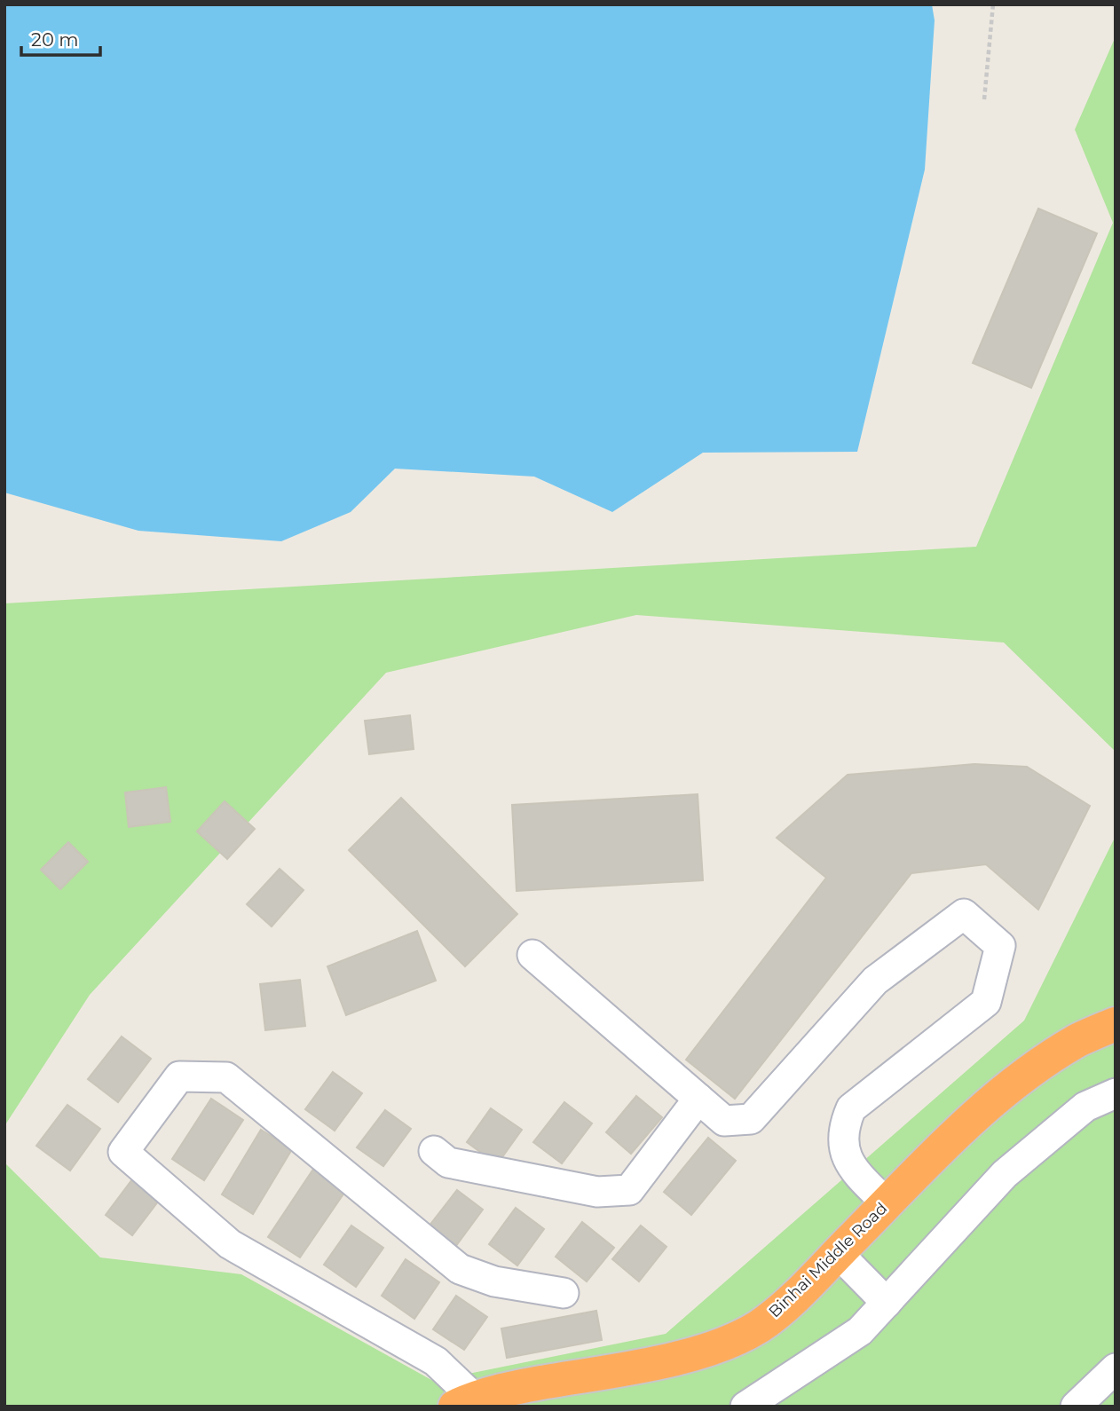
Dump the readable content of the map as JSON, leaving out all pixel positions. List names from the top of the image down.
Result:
{
  "streets": {
    "highway": ["Binhai Middle Road"]
  },
  "scale_bar": "20 m"
}
